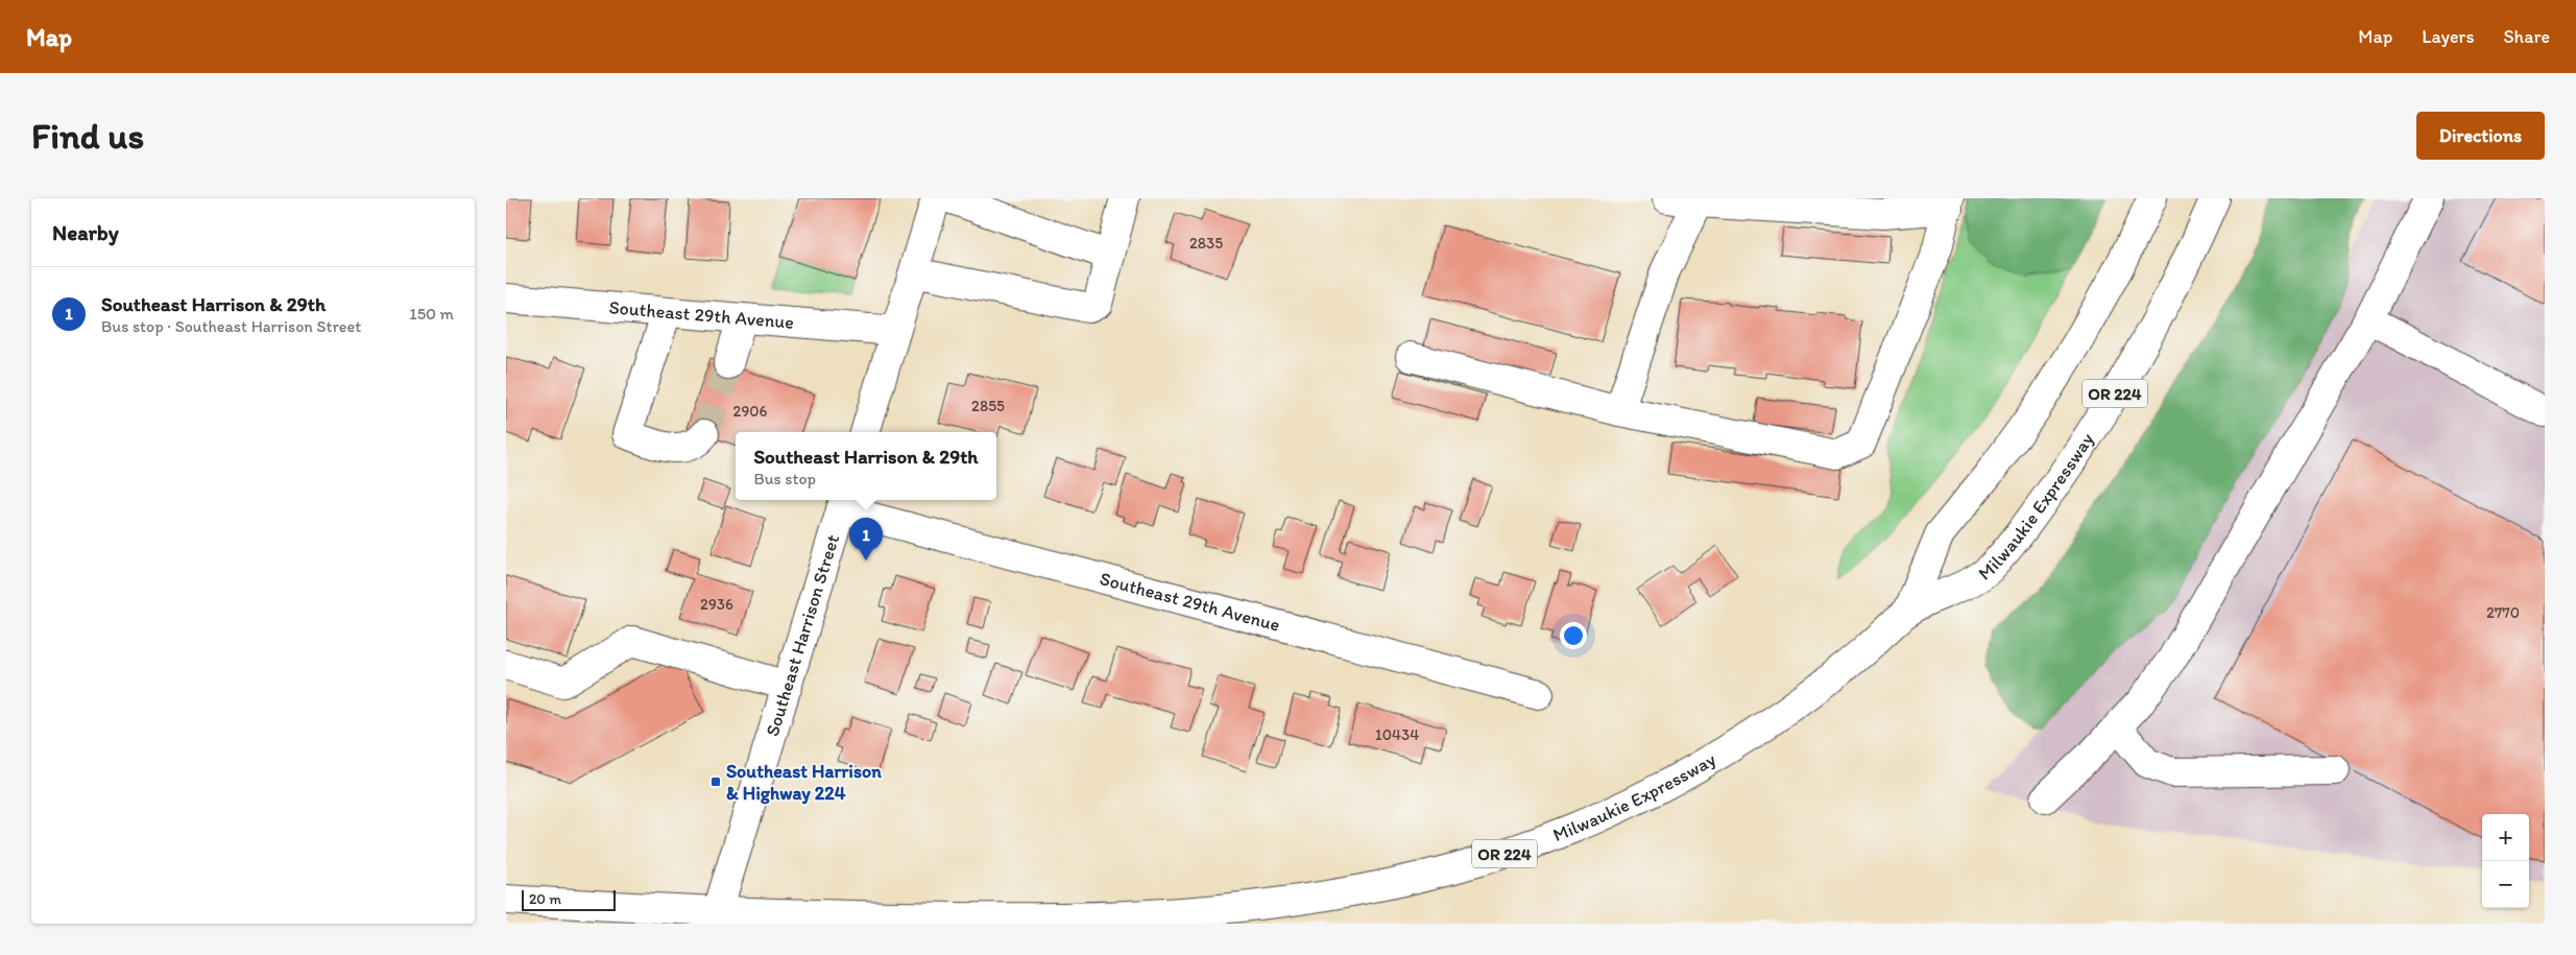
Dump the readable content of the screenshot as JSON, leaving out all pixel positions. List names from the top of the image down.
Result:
{
  "streets": {
    "main road": [
      "Southeast 29th Avenue",
      "OR 224",
      "Milwaukie Expressway",
      "Southeast Harrison Street"
    ]
  },
  "crossings": [
    ["Southeast 29th Avenue", "Southeast Harrison Street"],
    ["Milwaukie Expressway", "Southeast Harrison Street"]
  ],
  "places": {
    "transit": ["Southeast Harrison & Highway 224"]
  },
  "house_numbers": [
    "2835",
    "2855",
    "2906",
    "2936",
    "2770",
    "10434"
  ],
  "scale_bar": "20 m",
  "page": {
    "header": "Map",
    "nav": ["Map", "Layers", "Share"],
    "buttons": "Directions",
    "title": "Find us",
    "heading": "Nearby",
    "list": [
      {
        "mark": "1",
        "name": "Southeast Harrison & 29th",
        "note": "Bus stop · Southeast Harrison Street",
        "value": "150 m"
      }
    ],
    "popup": ["Southeast Harrison & 29th", "Bus stop"],
    "pins": "1",
    "map_buttons": ["+", "−"],
    "scale": "20 m"
  }
}
